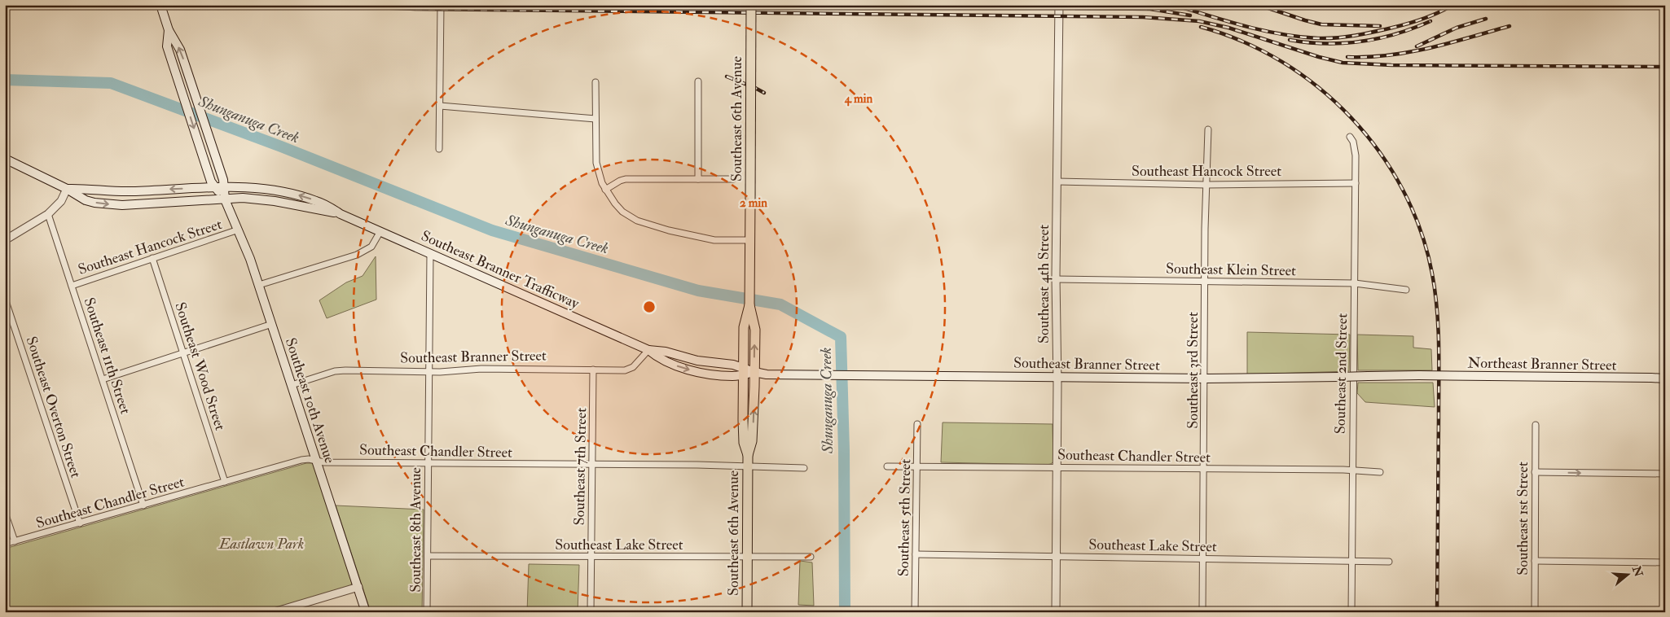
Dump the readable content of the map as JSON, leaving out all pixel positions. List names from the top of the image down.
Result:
{
  "streets": {
    "main road": [
      "Southeast 6th Avenue",
      "Southeast Branner Trafficway",
      "Southeast Branner Street",
      "Northeast Branner Street",
      "Southeast 10th Avenue"
    ],
    "street": [
      "Southeast Hancock Street",
      "Southeast Klein Street",
      "Southeast 4th Street",
      "Southeast 11th Street",
      "Southeast Wood Street",
      "Southeast 3rd Street",
      "Southeast 2nd Street",
      "Southeast Overton Street",
      "Southeast Chandler Street",
      "Southeast 7th Street",
      "Southeast 5th Street",
      "Southeast 1st Street",
      "Southeast 8th Avenue",
      "Southeast Lake Street"
    ]
  },
  "crossings": [
    ["Southeast 6th Avenue", "Southeast Branner Street"],
    ["Southeast 6th Avenue", "Southeast Chandler Street"],
    ["Southeast 6th Avenue", "Southeast Lake Street"],
    ["Southeast Hancock Street", "Southeast 4th Street"],
    ["Southeast Hancock Street", "Southeast 11th Street"],
    ["Southeast Hancock Street", "Southeast Wood Street"],
    ["Southeast Hancock Street", "Southeast 3rd Street"],
    ["Southeast Hancock Street", "Southeast 2nd Street"],
    ["Southeast Hancock Street", "Southeast 10th Avenue"],
    ["Southeast Branner Trafficway", "Southeast Branner Street"],
    ["Southeast Branner Trafficway", "Southeast 10th Avenue"],
    ["Southeast Branner Trafficway", "Southeast 8th Avenue"],
    ["Southeast Klein Street", "Southeast 4th Street"],
    ["Southeast Klein Street", "Southeast 3rd Street"],
    ["Southeast Klein Street", "Southeast 2nd Street"],
    ["Southeast 4th Street", "Southeast Branner Street"],
    ["Southeast 4th Street", "Southeast Chandler Street"],
    ["Southeast 4th Street", "Southeast Lake Street"],
    ["Southeast 11th Street", "Southeast Chandler Street"],
    ["Southeast Branner Street", "Northeast Branner Street"],
    ["Southeast Branner Street", "Southeast 3rd Street"],
    ["Southeast Branner Street", "Southeast 10th Avenue"],
    ["Southeast Branner Street", "Southeast 7th Street"],
    ["Southeast Branner Street", "Southeast 8th Avenue"],
    ["Southeast Wood Street", "Southeast Chandler Street"],
    ["Southeast 3rd Street", "Southeast Chandler Street"],
    ["Southeast 3rd Street", "Southeast Lake Street"],
    ["Southeast 2nd Street", "Southeast Chandler Street"],
    ["Southeast 2nd Street", "Southeast Lake Street"],
    ["Southeast 10th Avenue", "Southeast Chandler Street"],
    ["Southeast Overton Street", "Southeast Chandler Street"],
    ["Southeast Chandler Street", "Southeast 7th Street"],
    ["Southeast Chandler Street", "Southeast 5th Street"],
    ["Southeast Chandler Street", "Southeast 8th Avenue"],
    ["Southeast 7th Street", "Southeast Lake Street"],
    ["Southeast 5th Street", "Southeast Lake Street"],
    ["Southeast 8th Avenue", "Southeast Lake Street"]
  ],
  "water": ["Shunganuga Creek"],
  "parks": ["Eastlawn Park"],
  "north": "right",
  "rings": ["4 min", "2 min"]
}
